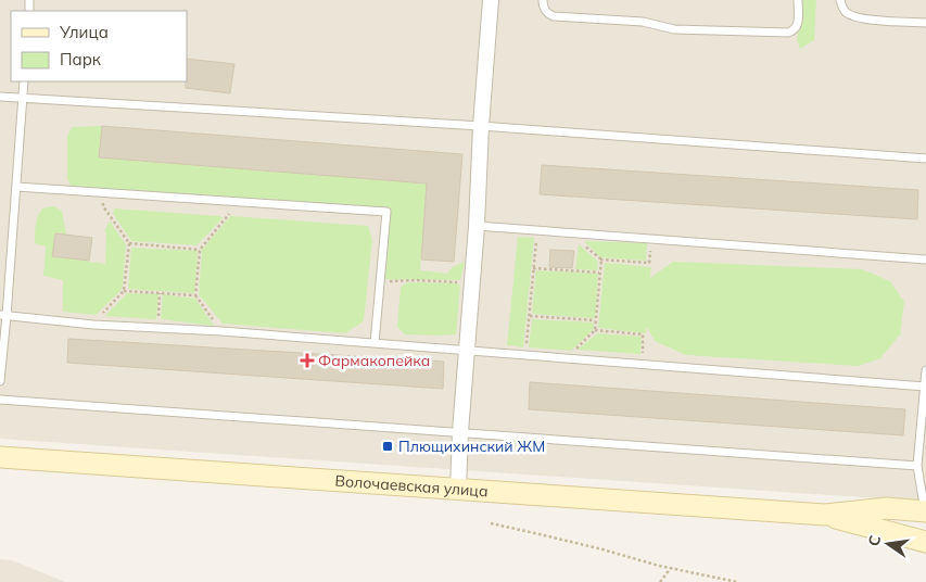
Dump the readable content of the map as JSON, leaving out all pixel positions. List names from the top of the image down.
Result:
{
  "streets": {
    "street": ["Волочаевская улица"]
  },
  "places": {
    "health": ["Фармакопейка"],
    "transit": ["Плющихинский ЖМ"]
  },
  "legend": ["Улица", "Парк"],
  "north": "left"
}
